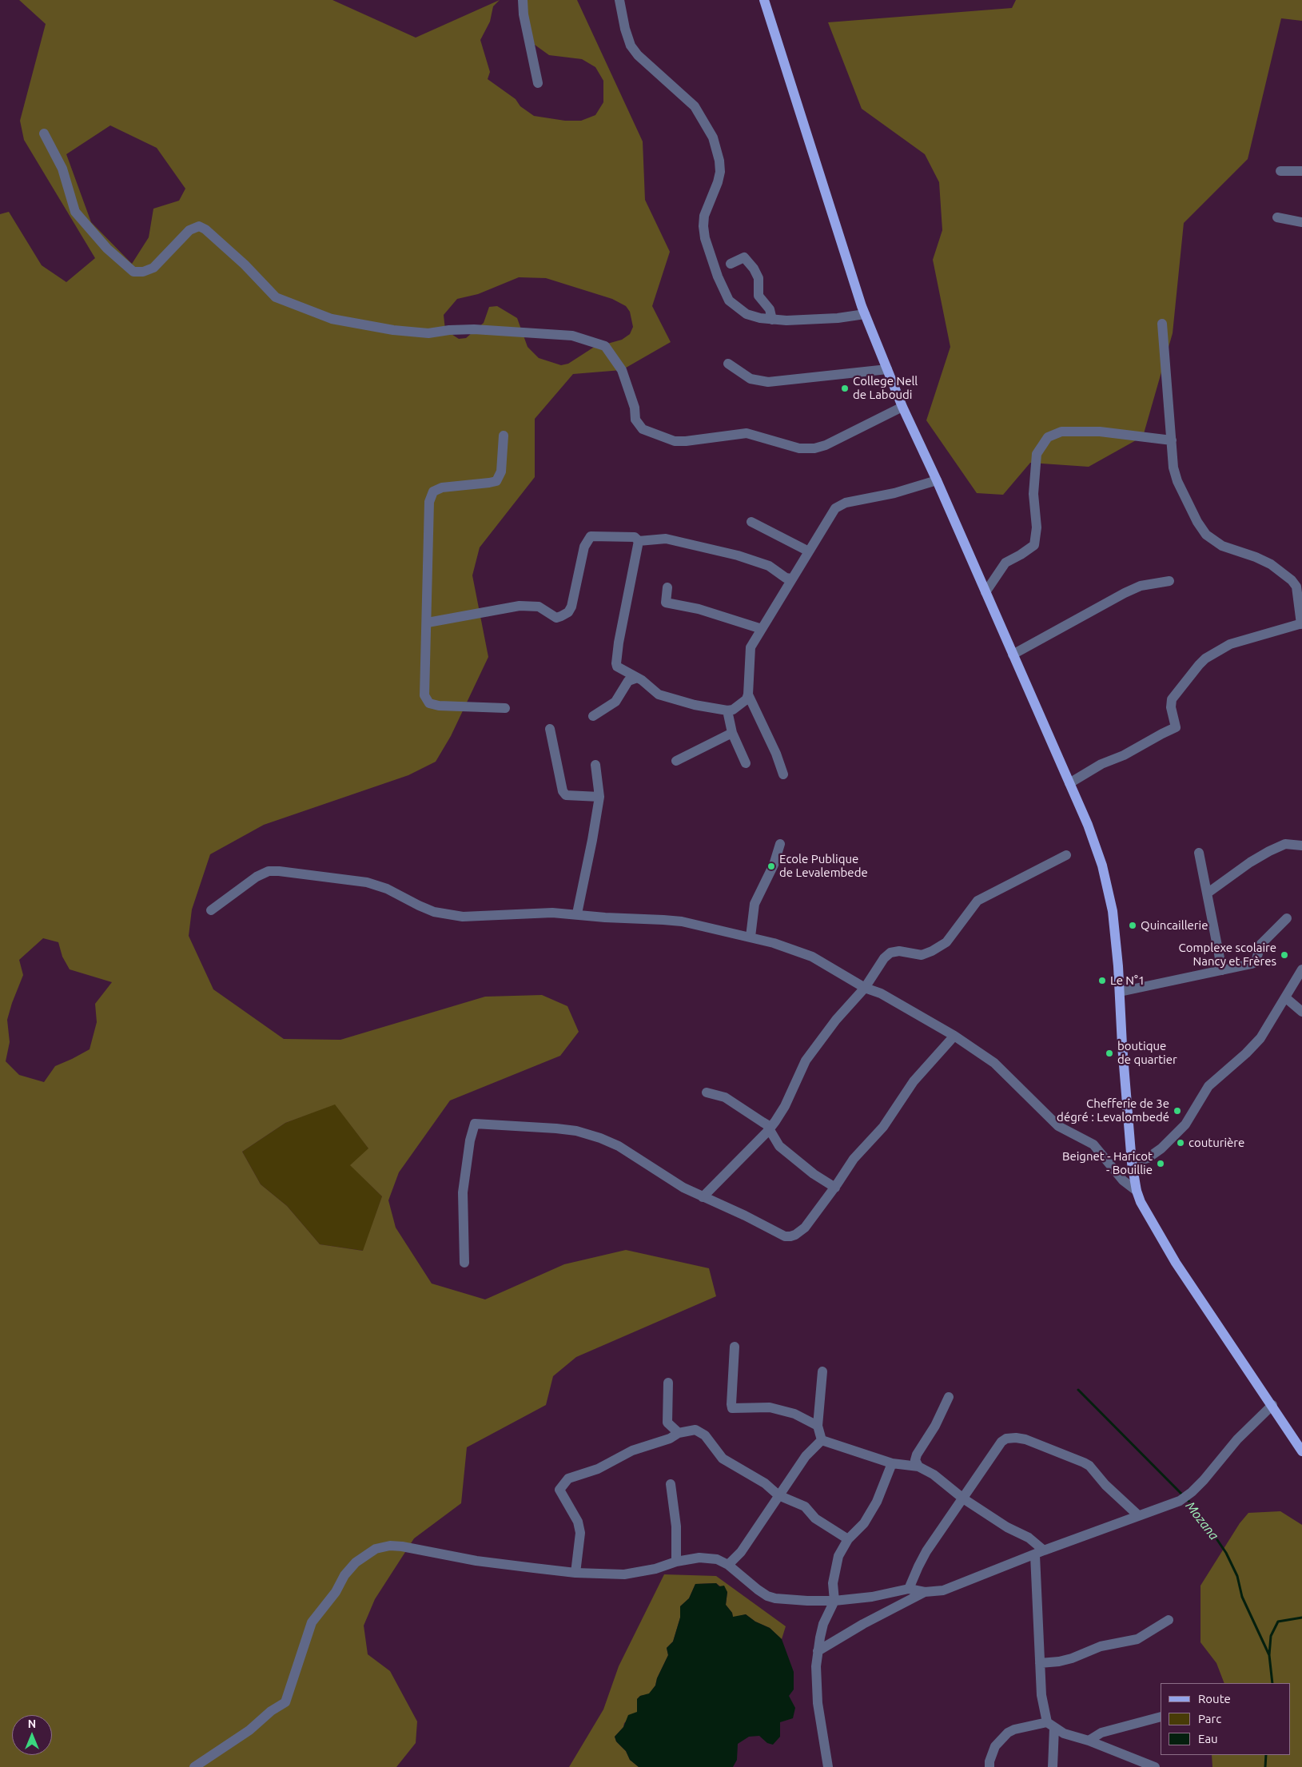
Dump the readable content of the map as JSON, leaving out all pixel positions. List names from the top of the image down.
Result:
{
  "water": ["Mozana"],
  "places": [
    "College Nell de Laboudi",
    "Ecole Publique de Levalembede",
    "Quincaillerie",
    "Complexe scolaire Nancy et Frères",
    "Le N°1",
    "boutique de quartier",
    "Chefferie de 3e dégré : Levalombedé",
    "couturière",
    "Beignet - Haricot - Bouillie"
  ],
  "legend": ["Route", "Parc", "Eau"],
  "north": "top"
}
